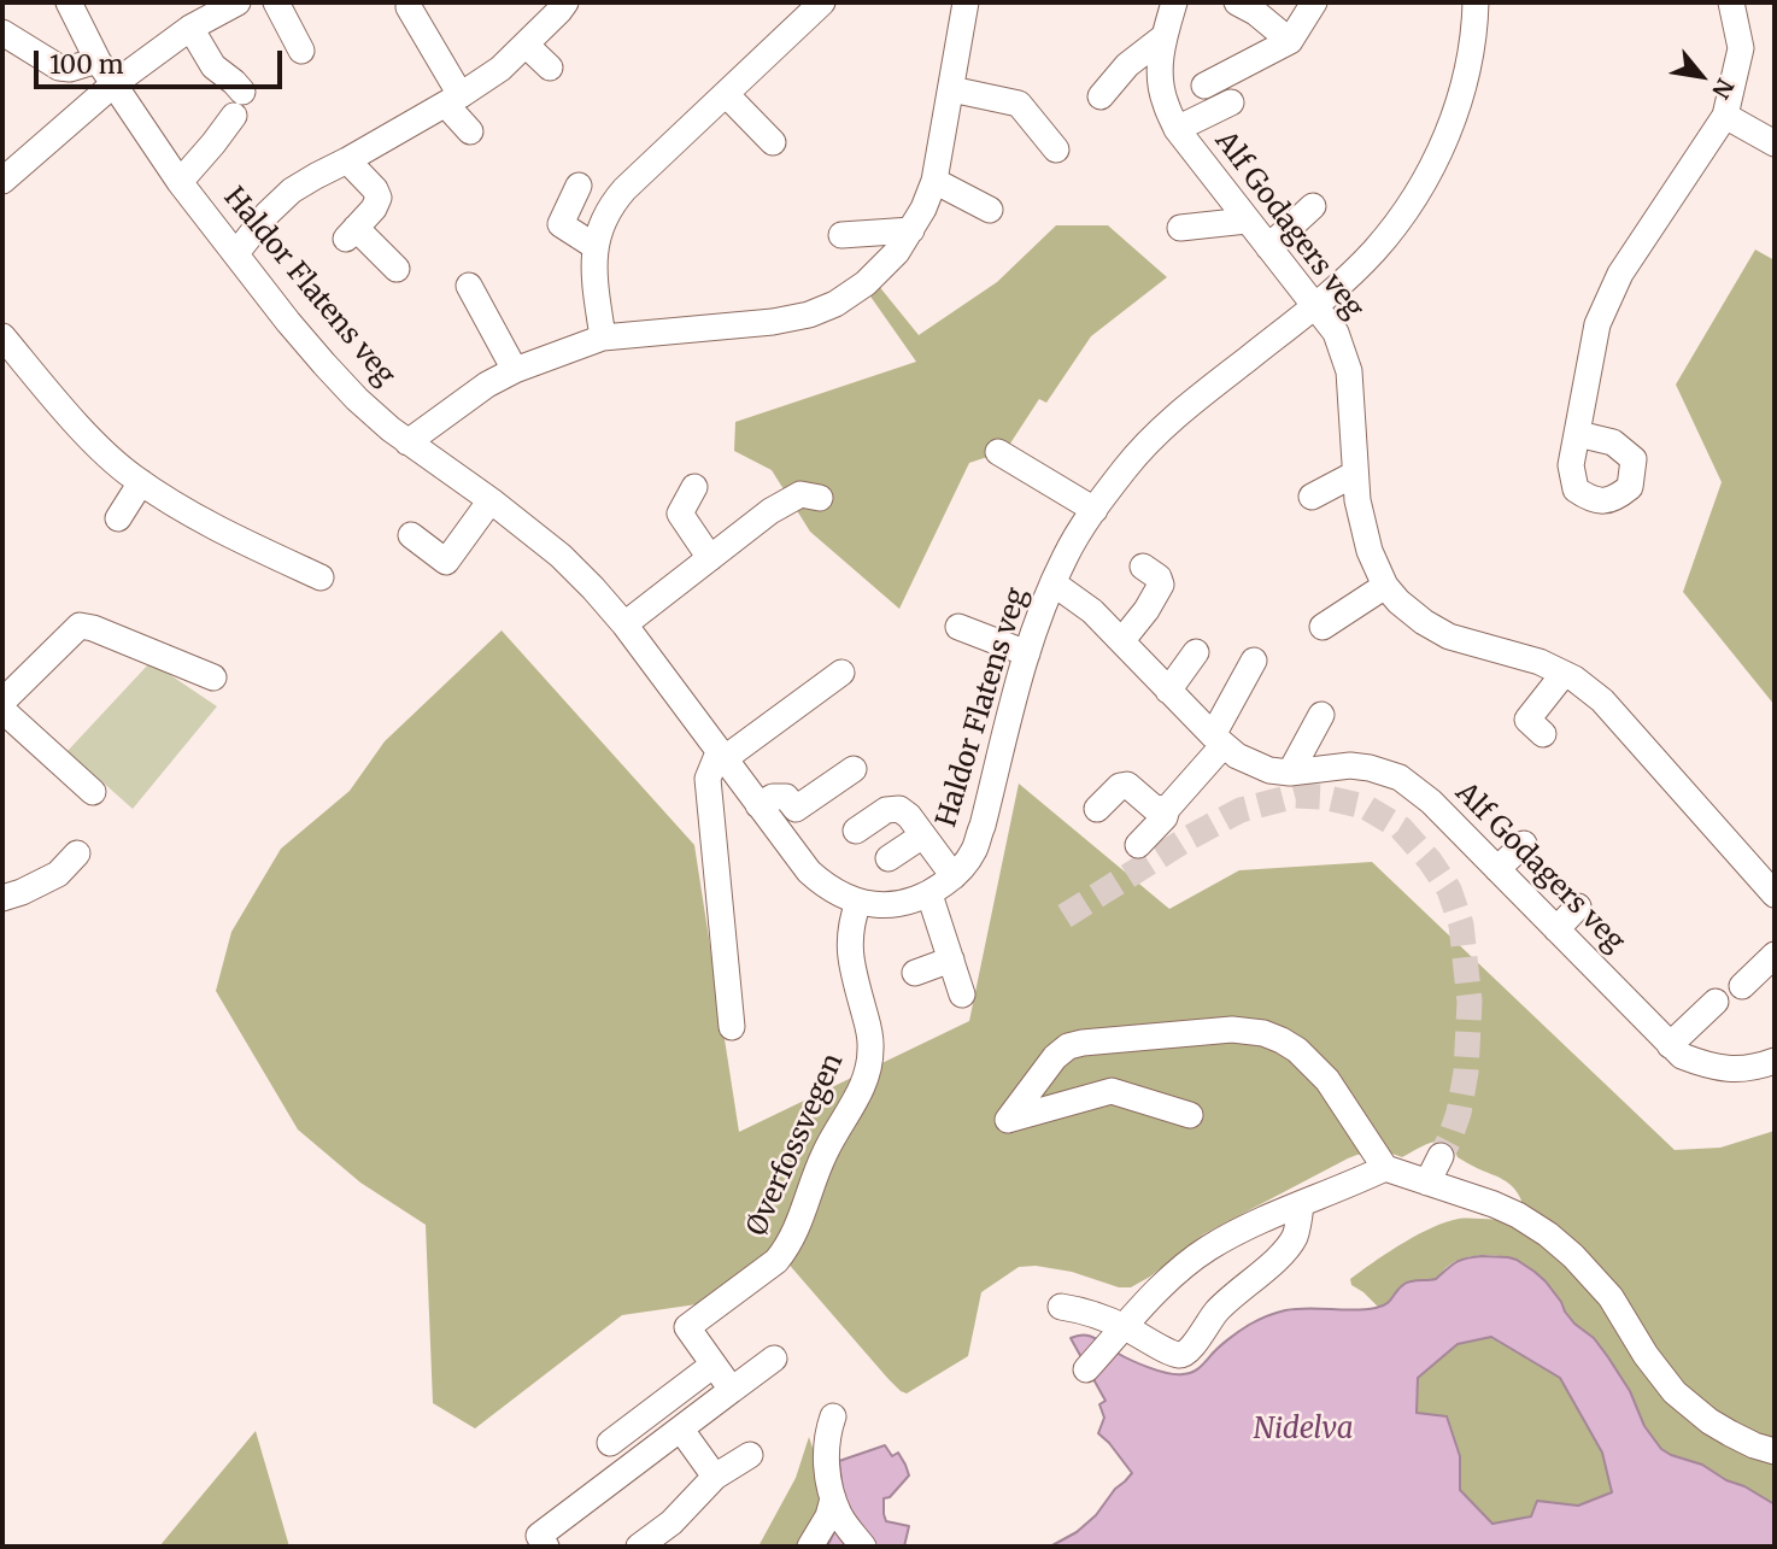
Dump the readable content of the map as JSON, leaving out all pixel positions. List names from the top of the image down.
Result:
{
  "streets": {
    "street": ["Alf Godagers veg", "Haldor Flatens veg", "Øverfossvegen"]
  },
  "crossings": [
    ["Alf Godagers veg", "Haldor Flatens veg"],
    ["Haldor Flatens veg", "Øverfossvegen"]
  ],
  "water": ["Nidelva"],
  "scale_bar": "100 m",
  "north": "bottom right"
}
